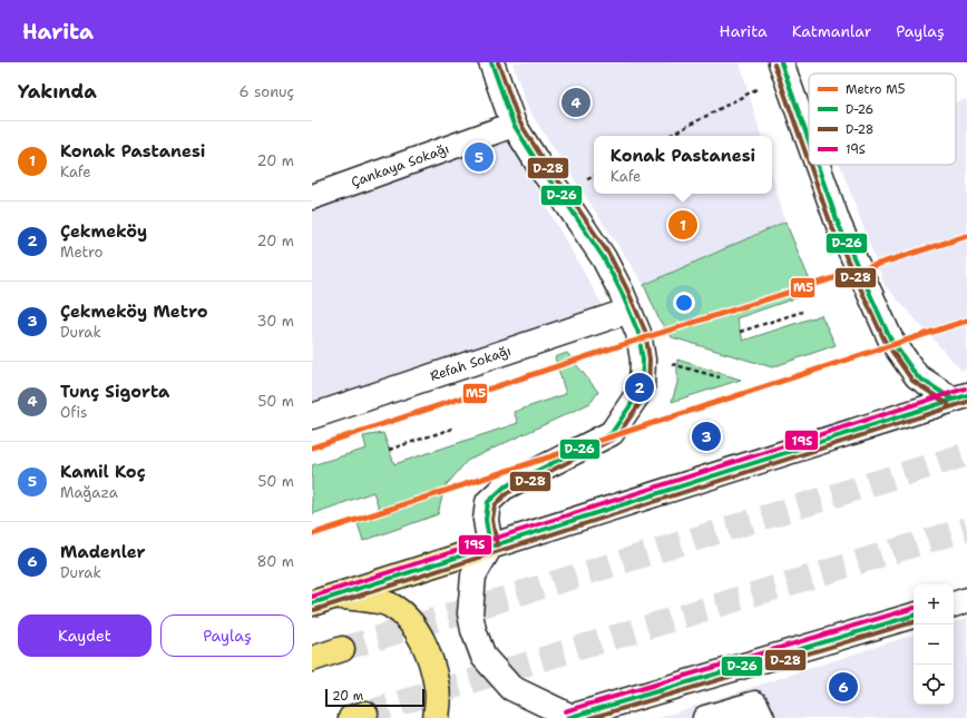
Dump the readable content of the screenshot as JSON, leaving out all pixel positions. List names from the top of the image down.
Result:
{
  "streets": {
    "main road": ["Çankaya Sokağı", "Refah Sokağı"]
  },
  "lines": [
    "transit line D-26",
    "transit line D-28",
    "metro line M5",
    "transit line 19S"
  ],
  "legend": [
    "Metro M5",
    "D-26",
    "D-28",
    "19S"
  ],
  "scale_bar": "20 m",
  "page": {
    "header": "Harita",
    "nav": ["Harita", "Katmanlar", "Paylaş"],
    "heading": ["Yakında", "6 sonuç"],
    "pins": [
      "4",
      "5",
      "1",
      "2",
      "3",
      "6"
    ],
    "list": [
      {
        "mark": "1",
        "name": "Konak Pastanesi",
        "note": "Kafe",
        "value": "20 m"
      },
      {
        "mark": "2",
        "name": "Çekmeköy",
        "note": "Metro",
        "value": "20 m"
      },
      {
        "mark": "3",
        "name": "Çekmeköy Metro",
        "note": "Durak",
        "value": "30 m"
      },
      {
        "mark": "4",
        "name": "Tunç Sigorta",
        "note": "Ofis",
        "value": "50 m"
      },
      {
        "mark": "5",
        "name": "Kamil Koç",
        "note": "Mağaza",
        "value": "50 m"
      },
      {
        "mark": "6",
        "name": "Madenler",
        "note": "Durak",
        "value": "80 m"
      }
    ],
    "popup": ["Konak Pastanesi", "Kafe"],
    "map_buttons": ["+", "−"],
    "buttons": ["Kaydet", "Paylaş"],
    "scale": "20 m"
  }
}
